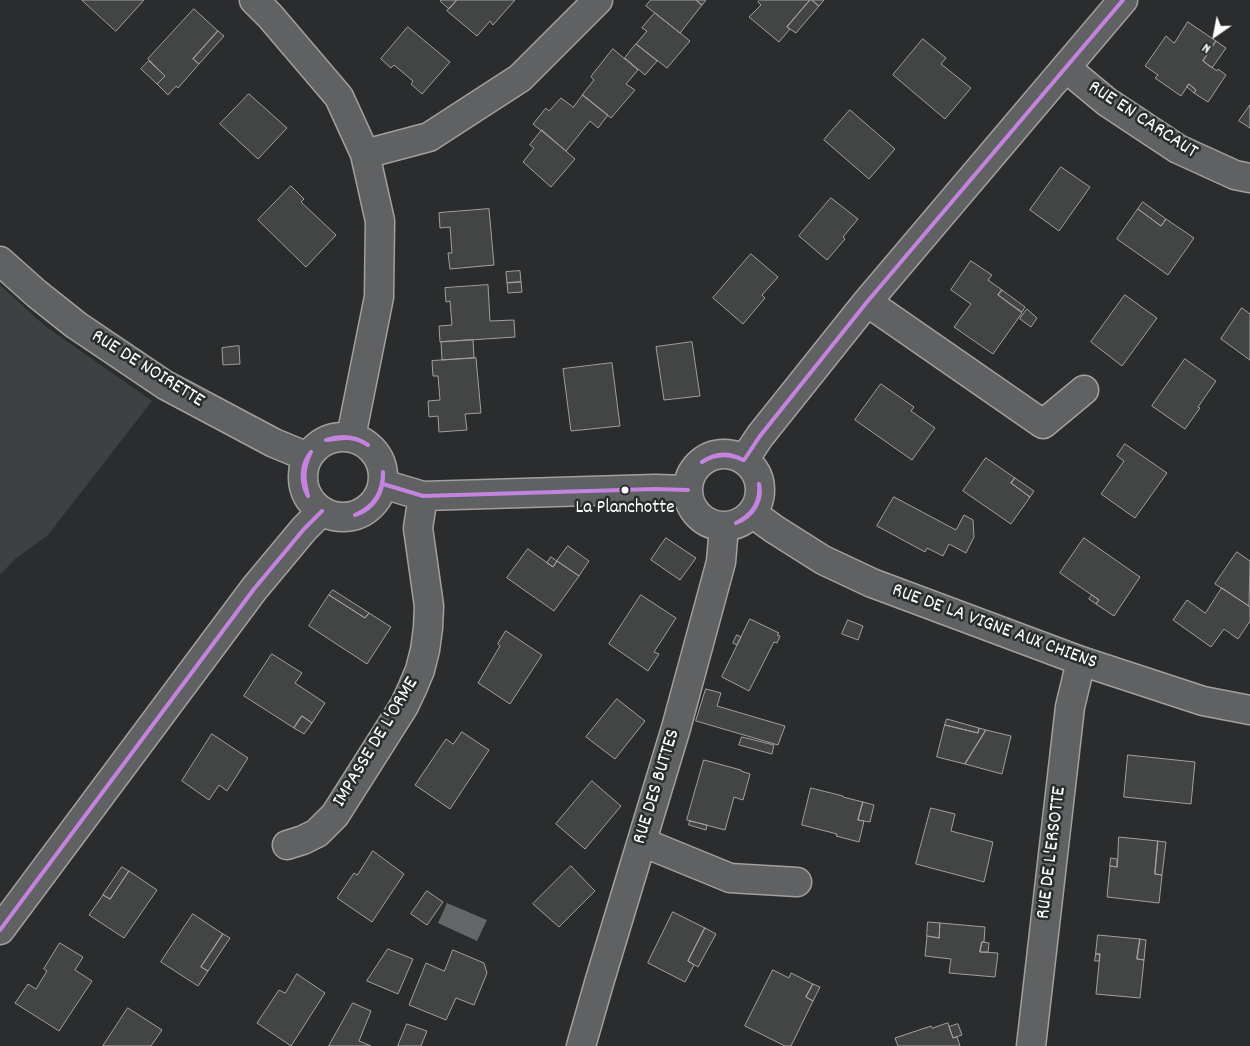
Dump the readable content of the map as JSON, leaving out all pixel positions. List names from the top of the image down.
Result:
{
  "streets": {
    "street": [
      "RUE EN CARCAUT",
      "RUE DE NOIRETTE",
      "RUE DE LA VIGNE AUX CHIENS",
      "IMPASSE DE L'ORME",
      "RUE DES BUTTES",
      "RUE DE L'ERSOTTE"
    ]
  },
  "crossings": [
    ["RUE DE LA VIGNE AUX CHIENS", "RUE DES BUTTES"],
    ["RUE DE LA VIGNE AUX CHIENS", "RUE DE L'ERSOTTE"]
  ],
  "places": ["La Planchotte"],
  "north": "bottom left"
}
